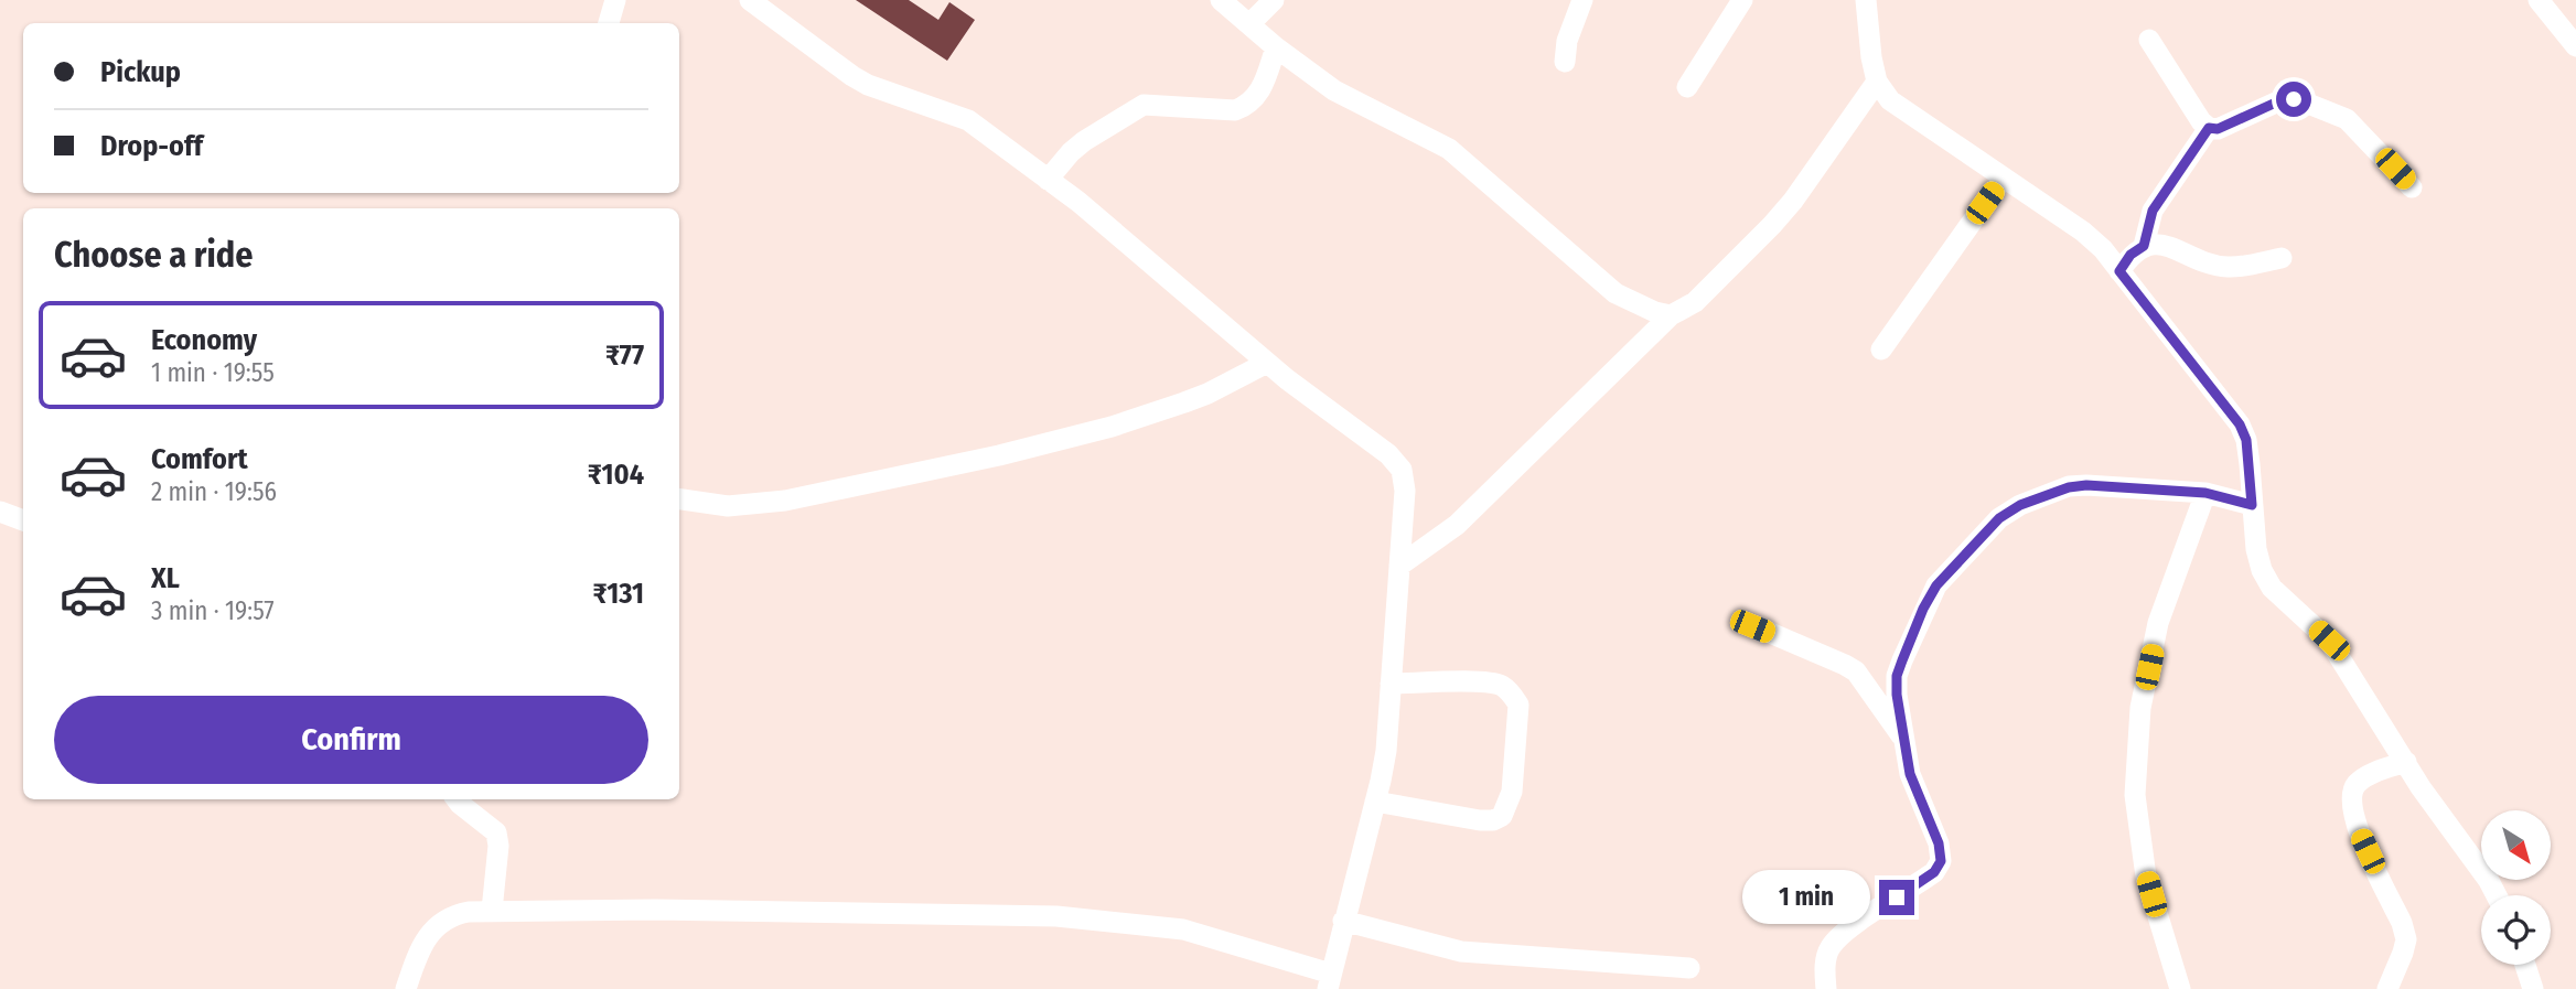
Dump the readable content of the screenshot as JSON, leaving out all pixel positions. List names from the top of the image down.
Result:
{
  "north": "bottom right",
  "page": {
    "banner": ["Pickup", "Drop-off"],
    "heading": "Choose a ride",
    "list": [
      {
        "name": "Economy",
        "note": "1 min · 19:55",
        "value": "₹77"
      },
      {
        "name": "Comfort",
        "note": "2 min · 19:56",
        "value": "₹104"
      },
      {
        "name": "XL",
        "note": "3 min · 19:57",
        "value": "₹131"
      }
    ],
    "buttons": "Confirm",
    "bubble": "1 min"
  }
}
